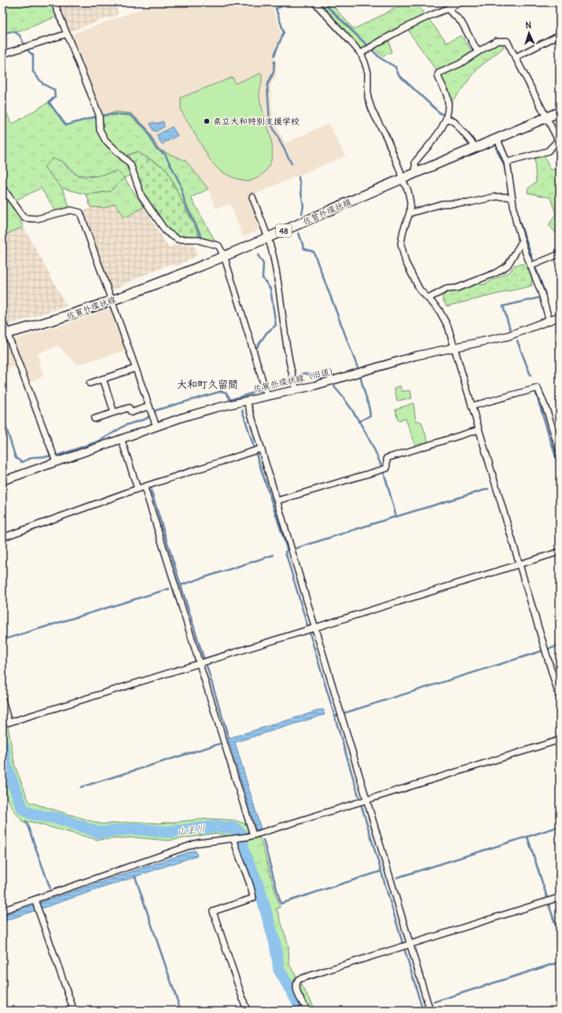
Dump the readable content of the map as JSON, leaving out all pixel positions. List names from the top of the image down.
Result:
{
  "streets": {
    "main road": ["佐賀外環状線", "48"],
    "street": ["佐賀外環状線（旧道）"]
  },
  "districts": ["大和町久留間"],
  "water": ["山王川"],
  "places": ["県立大和特別支援学校"],
  "north": "top"
}
